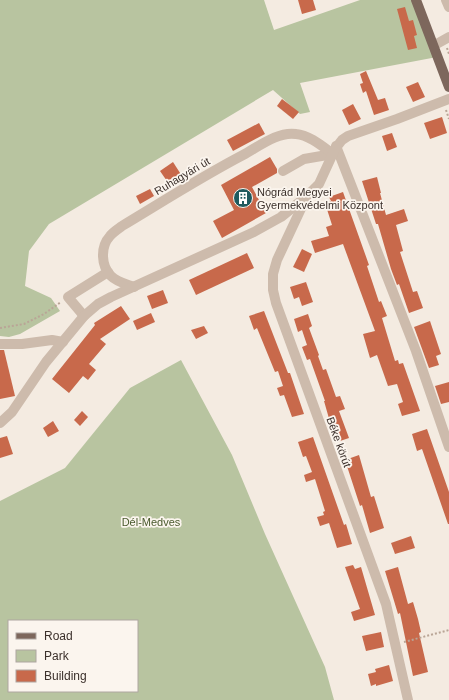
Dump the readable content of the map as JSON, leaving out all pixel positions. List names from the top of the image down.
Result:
{
  "streets": {
    "street": ["Ruhagyári út", "Béke körút"]
  },
  "parks": ["Dél-Medves"],
  "places": {
    "building": ["Nógrád Megyei Gyermekvédelmi Központ"]
  },
  "legend": ["Road", "Park", "Building"]
}
